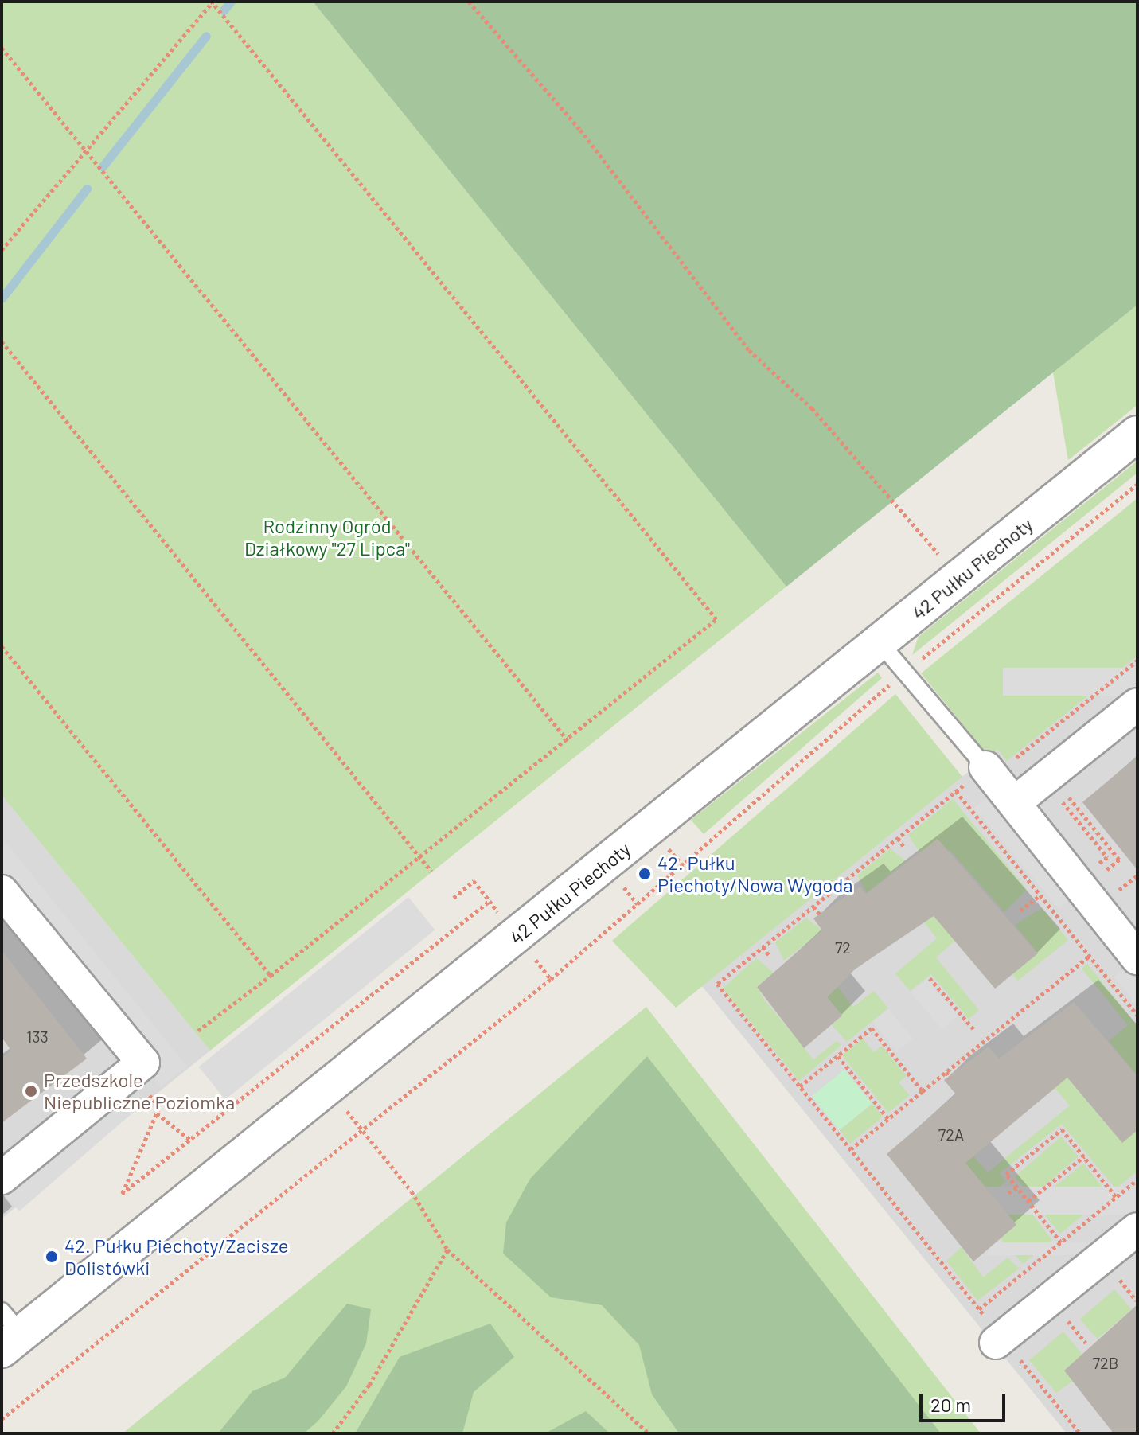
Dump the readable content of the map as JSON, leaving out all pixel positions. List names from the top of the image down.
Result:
{
  "streets": {
    "street": ["42 Pułku Piechoty"]
  },
  "parks": ["Rodzinny Ogród Działkowy \"27 Lipca\""],
  "places": ["42. Pułku Piechoty/Nowa Wygoda", "Przedszkole Niepubliczne Poziomka", "42. Pułku Piechoty/Zacisze Dolistówki"],
  "house_numbers": [
    "72",
    "133",
    "72A",
    "72B"
  ],
  "scale_bar": "20 m"
}
